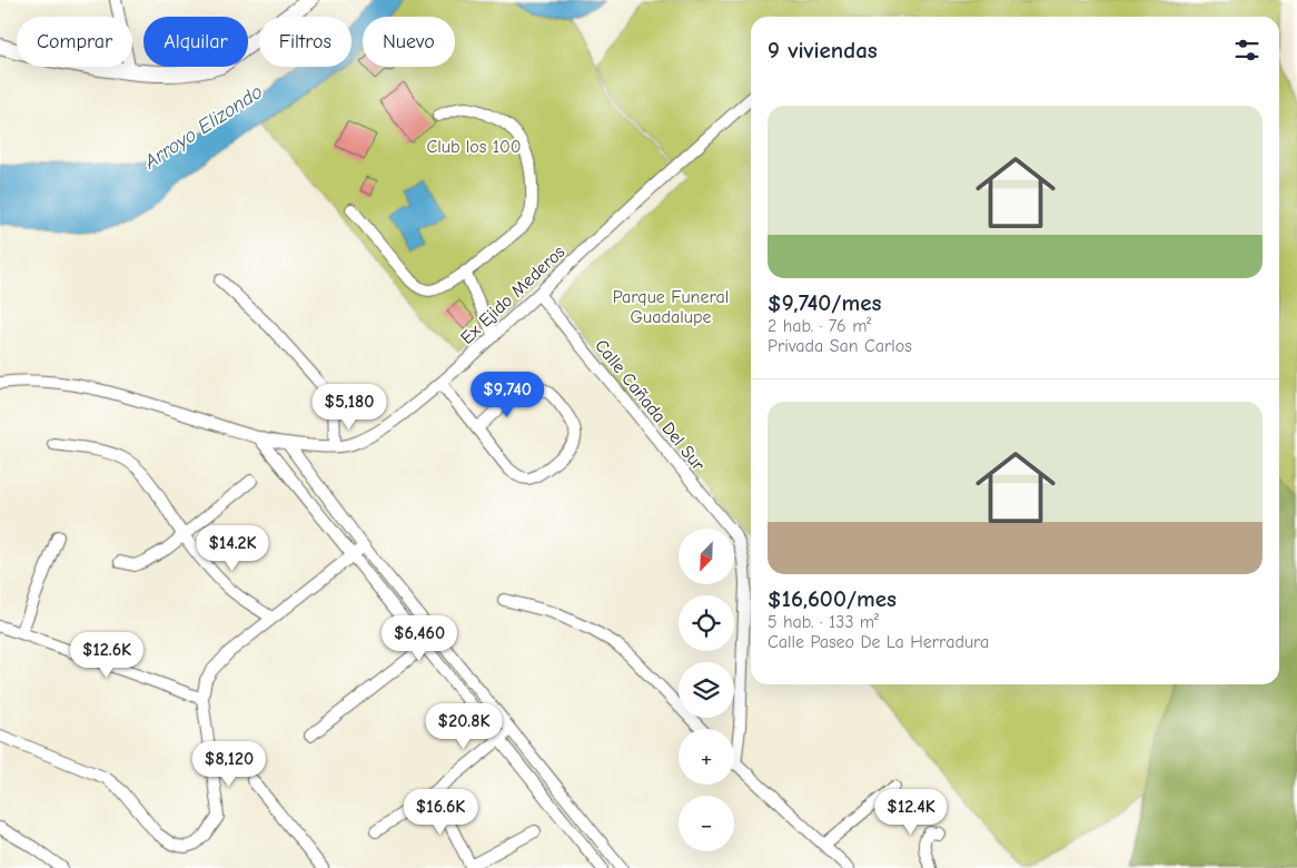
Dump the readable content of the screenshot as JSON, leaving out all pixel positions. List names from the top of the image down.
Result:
{
  "streets": {
    "street": ["Ex Ejido Mederos", "Calle Cañada Del Sur"]
  },
  "crossings": [
    ["Ex Ejido Mederos", "Calle Cañada Del Sur"]
  ],
  "water": ["Arroyo Elizondo"],
  "parks": ["Club los 100", "Parque Funeral Guadalupe"],
  "north": "bottom left",
  "page": {
    "chip": [
      "Comprar",
      "Alquilar",
      "Filtros",
      "Nuevo"
    ],
    "heading": "9 viviendas",
    "list": [
      {
        "name": "$9,740/mes",
        "note": "2 hab. · 76 m² · Privada San Carlos"
      },
      {
        "name": "$16,600/mes",
        "note": "5 hab. · 133 m² · Calle Paseo De La Herradura"
      }
    ],
    "price": [
      "$9,740",
      "$5,180",
      "$14.2K",
      "$6,460",
      "$12.6K",
      "$20.8K",
      "$8,120",
      "$16.6K",
      "$12.4K"
    ],
    "map_buttons": ["+", "−"]
  }
}
